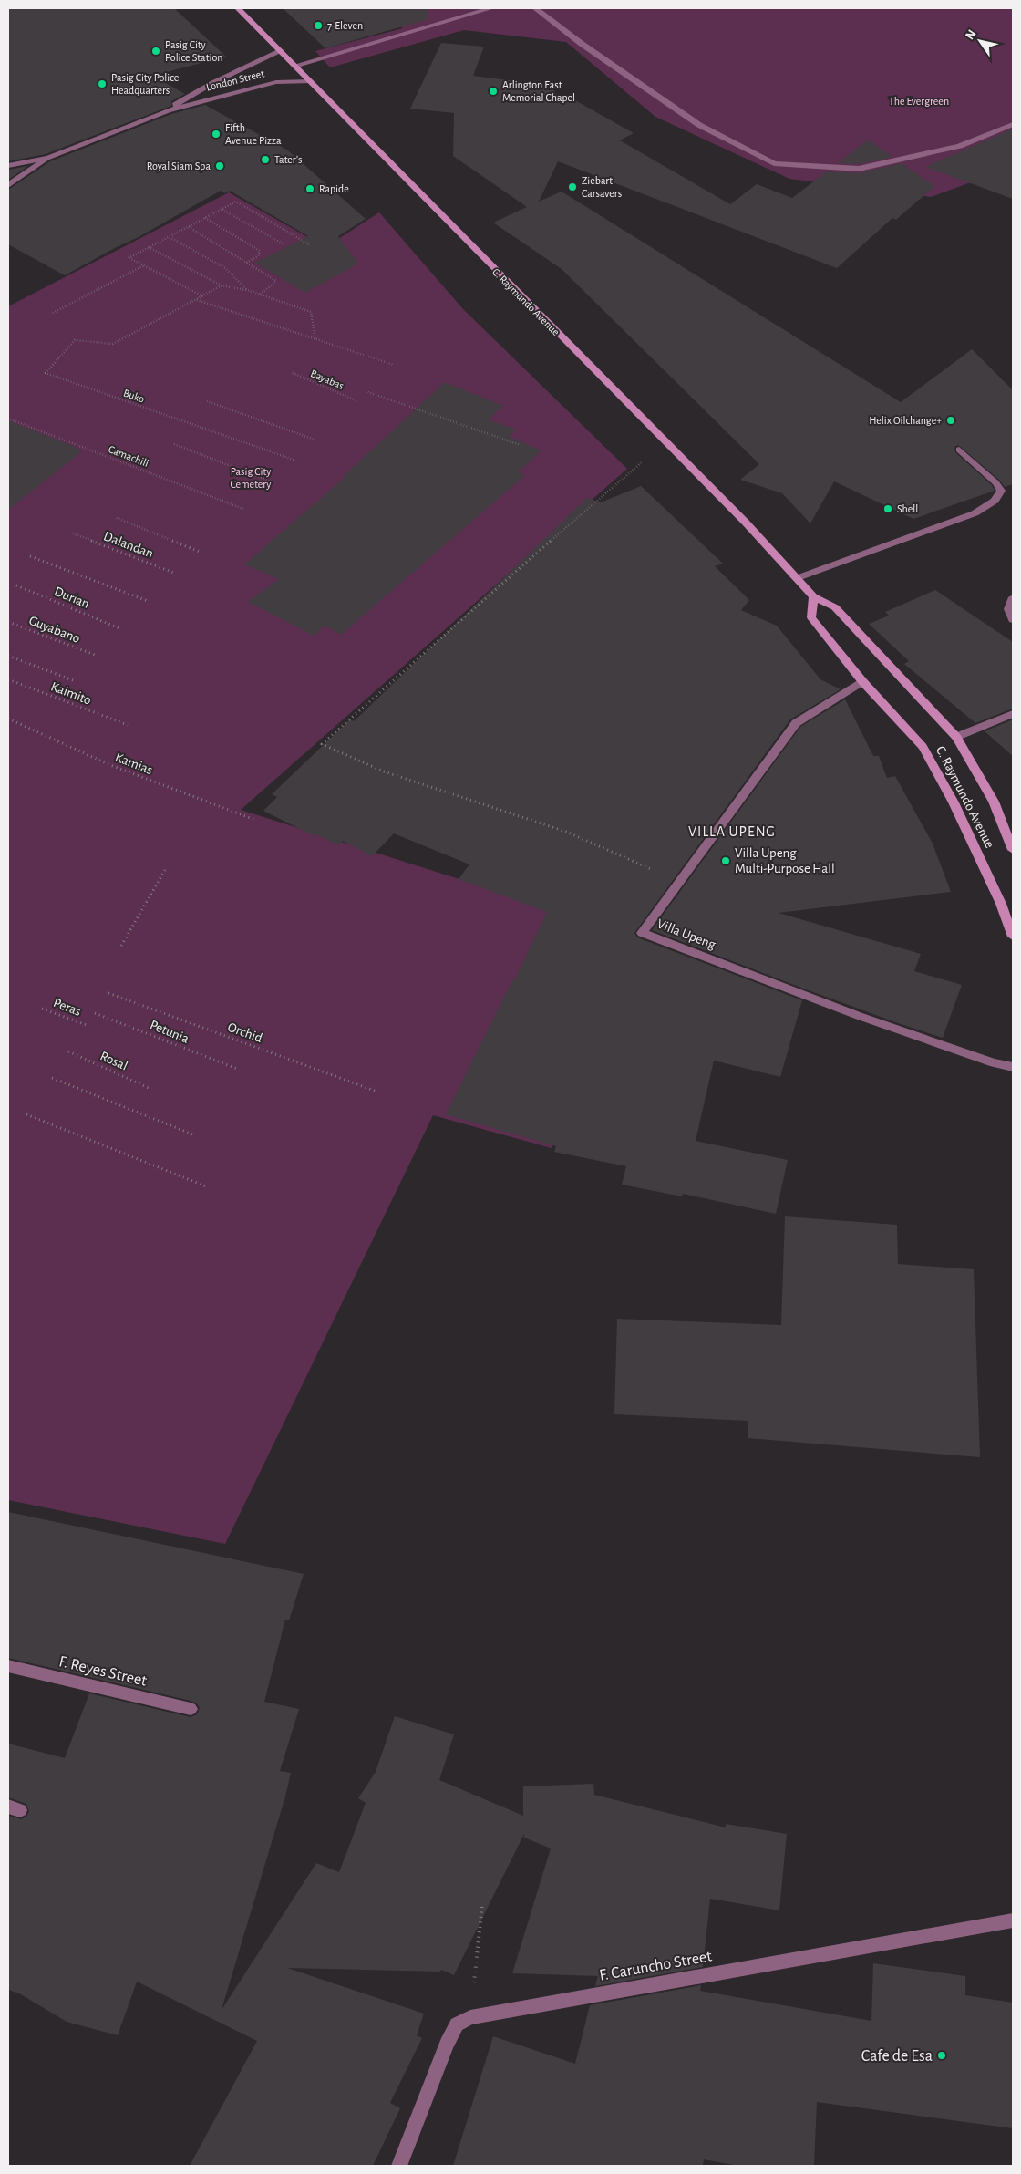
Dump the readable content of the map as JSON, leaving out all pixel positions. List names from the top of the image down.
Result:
{
  "streets": {
    "main road": ["C. Raymundo Avenue"],
    "street": [
      "London Street",
      "Villa Upeng",
      "F. Reyes Street",
      "F. Caruncho Street"
    ],
    "path": [
      "Bayabas",
      "Buko",
      "Camachili",
      "Dalandan",
      "Durian",
      "Guyabano",
      "Kaimito",
      "Kamias",
      "Peras",
      "Petunia",
      "Orchid",
      "Rosal"
    ]
  },
  "crossings": [
    ["London Street", "C. Raymundo Avenue"],
    ["C. Raymundo Avenue", "Villa Upeng"]
  ],
  "districts": ["VILLA UPENG"],
  "parks": ["The Evergreen", "Pasig City Cemetery"],
  "places": [
    "7-Eleven",
    "Pasig City Police Station",
    "Pasig City Police Headquarters",
    "Arlington East Memorial Chapel",
    "Fifth Avenue Pizza",
    "Tater's",
    "Royal Siam Spa",
    "Ziebart Carsavers",
    "Rapide",
    "Helix Oilchange+",
    "Shell",
    "Villa Upeng Multi-Purpose Hall",
    "Cafe de Esa"
  ],
  "north": "top left"
}
